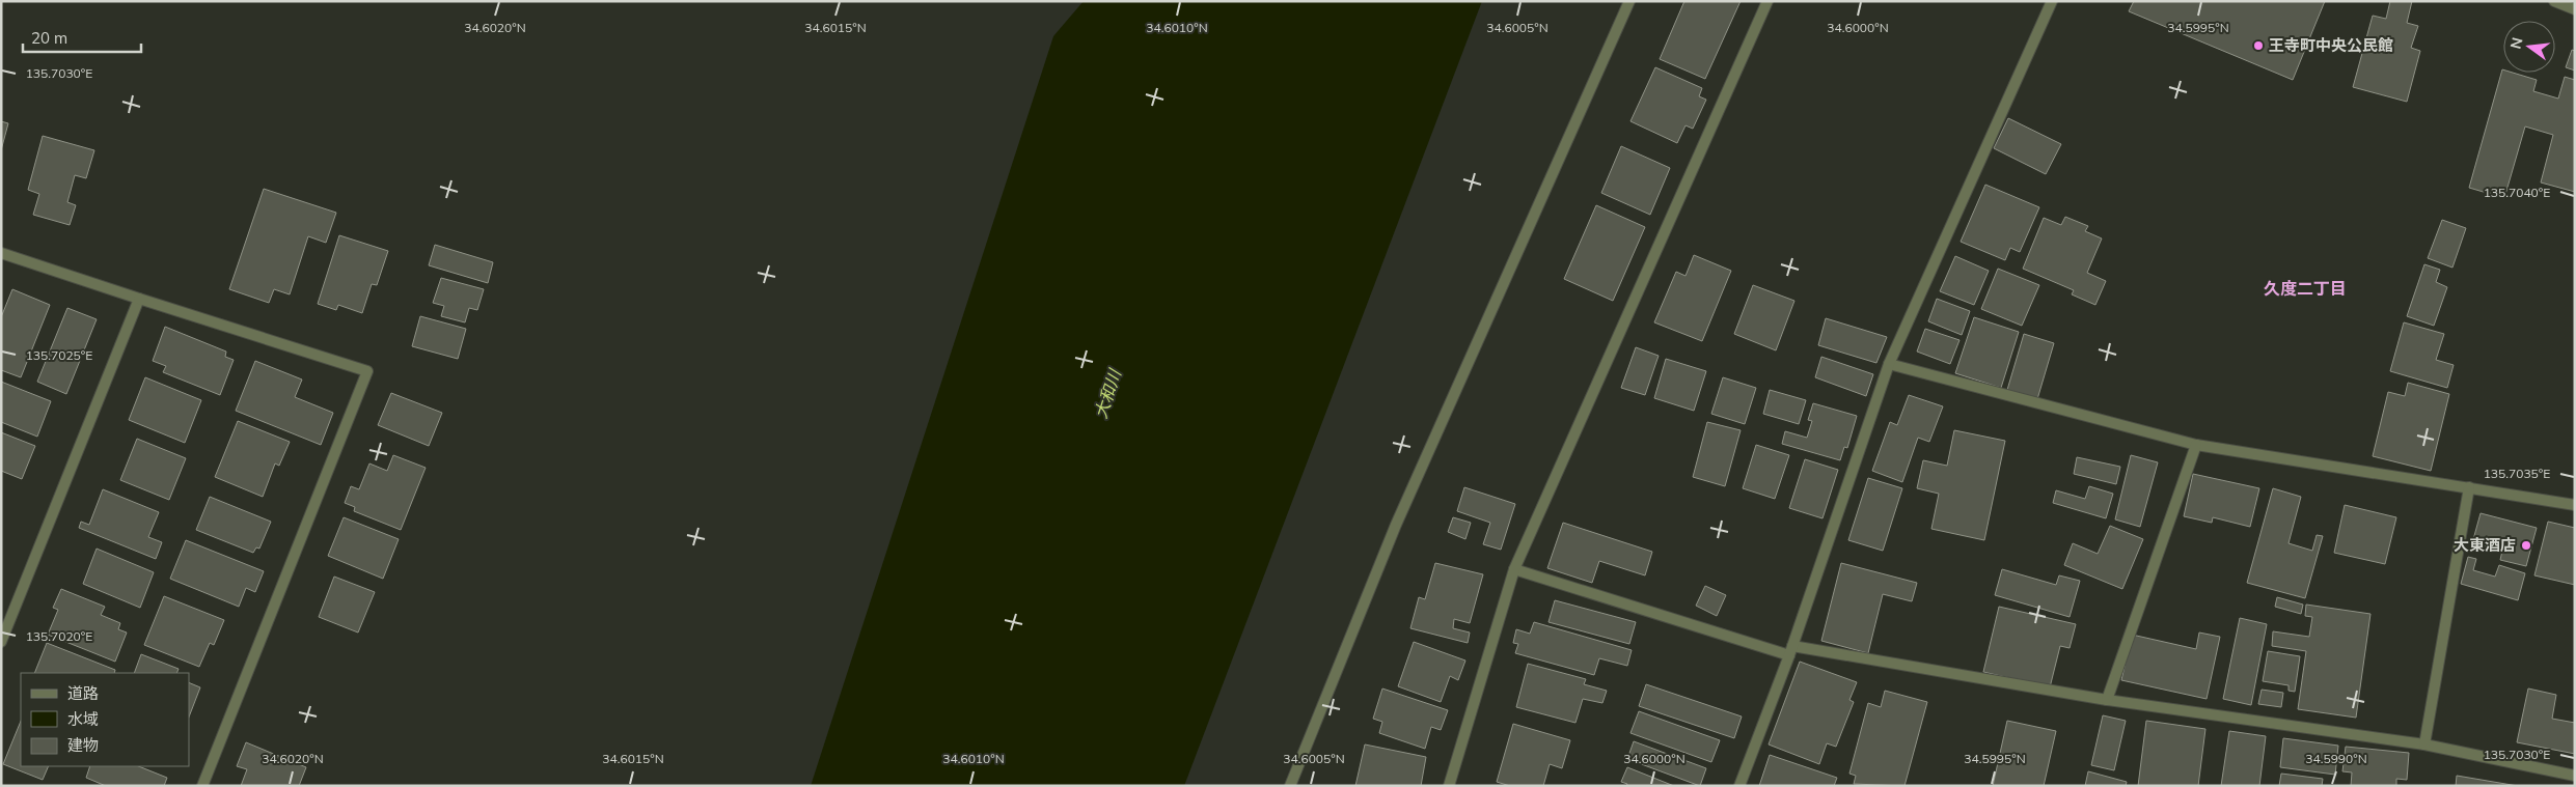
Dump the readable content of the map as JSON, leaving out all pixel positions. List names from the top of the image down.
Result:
{
  "districts": ["久度二丁目"],
  "water": ["大和川"],
  "places": ["王寺町中央公民館", "大東酒店"],
  "legend": ["道路", "水域", "建物"],
  "scale_bar": "20 m",
  "north": "left",
  "coordinates": [
    "34.6020°N",
    "34.6015°N",
    "34.6010°N",
    "34.6005°N",
    "34.6000°N",
    "34.5995°N",
    "135.7030°E",
    "135.7040°E",
    "135.7025°E",
    "135.7035°E",
    "135.7020°E",
    "34.5990°N"
  ]
}
